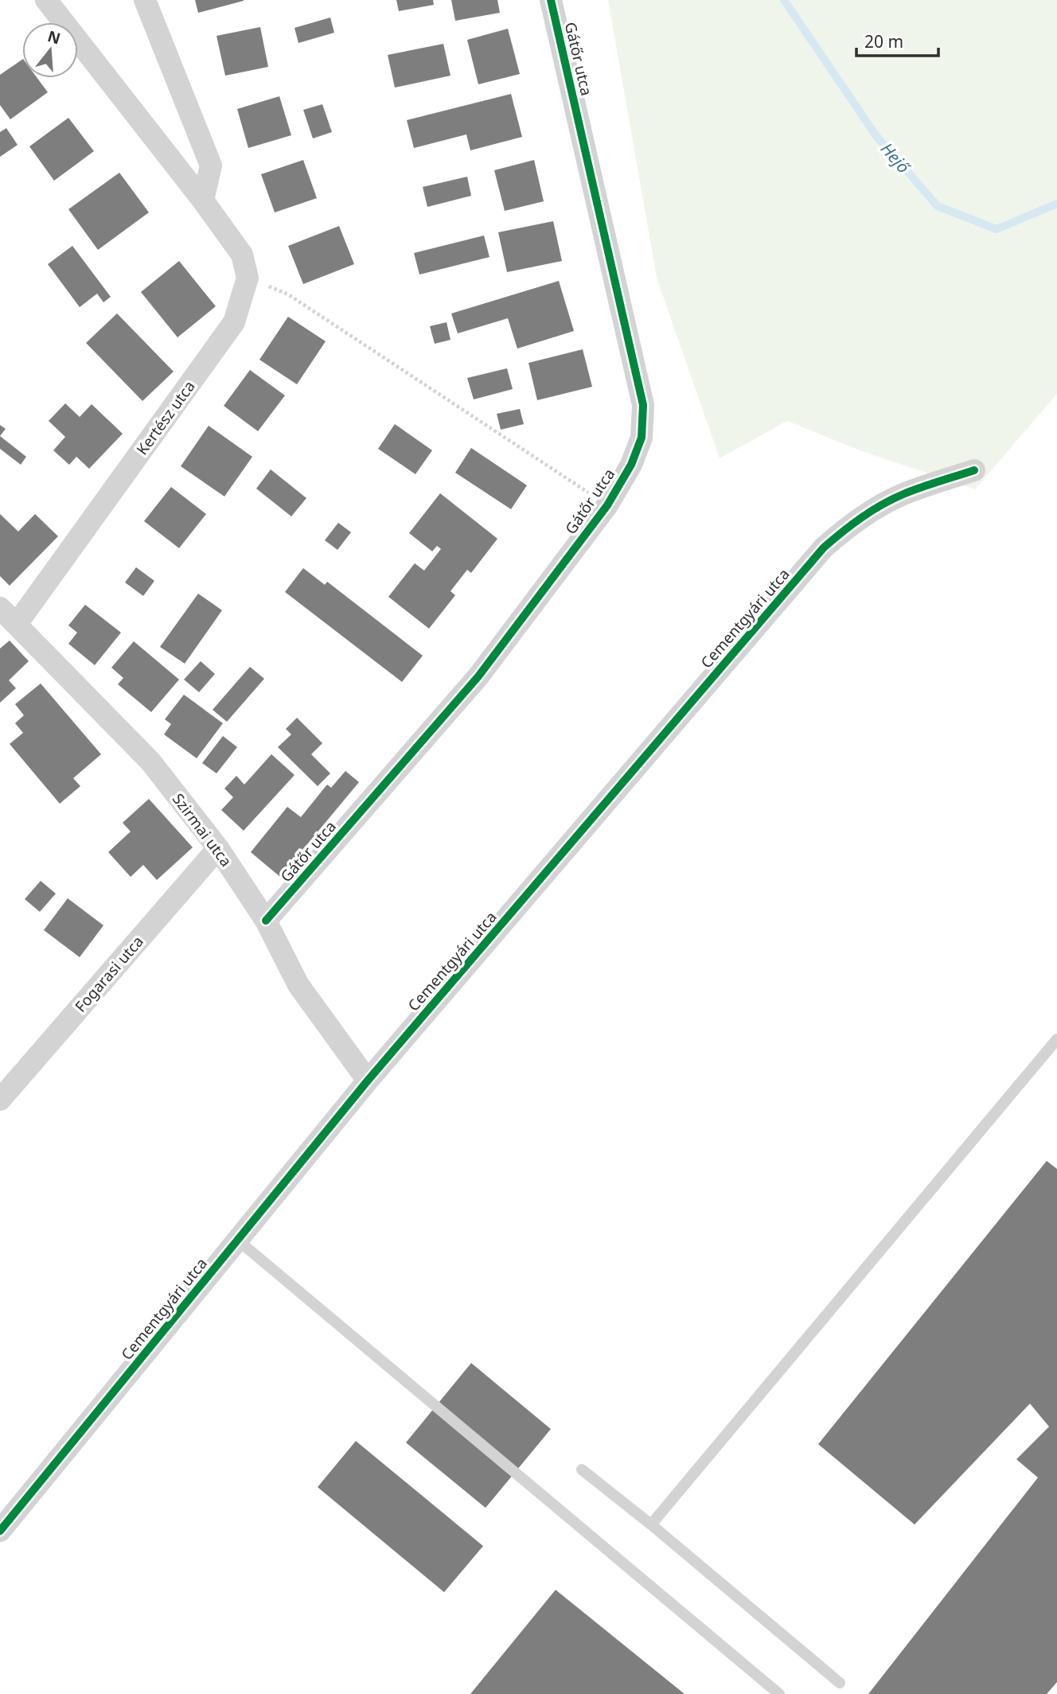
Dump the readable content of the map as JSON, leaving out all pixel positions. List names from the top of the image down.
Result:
{
  "streets": {
    "street": [
      "Gátőr utca",
      "Kertész utca",
      "Cementgyári utca",
      "Szirmai utca",
      "Fogarasi utca"
    ]
  },
  "crossings": [
    ["Gátőr utca", "Szirmai utca"],
    ["Kertész utca", "Szirmai utca"],
    ["Cementgyári utca", "Szirmai utca"],
    ["Szirmai utca", "Fogarasi utca"]
  ],
  "water": ["Hejő"],
  "scale_bar": "20 m",
  "north": "top"
}
